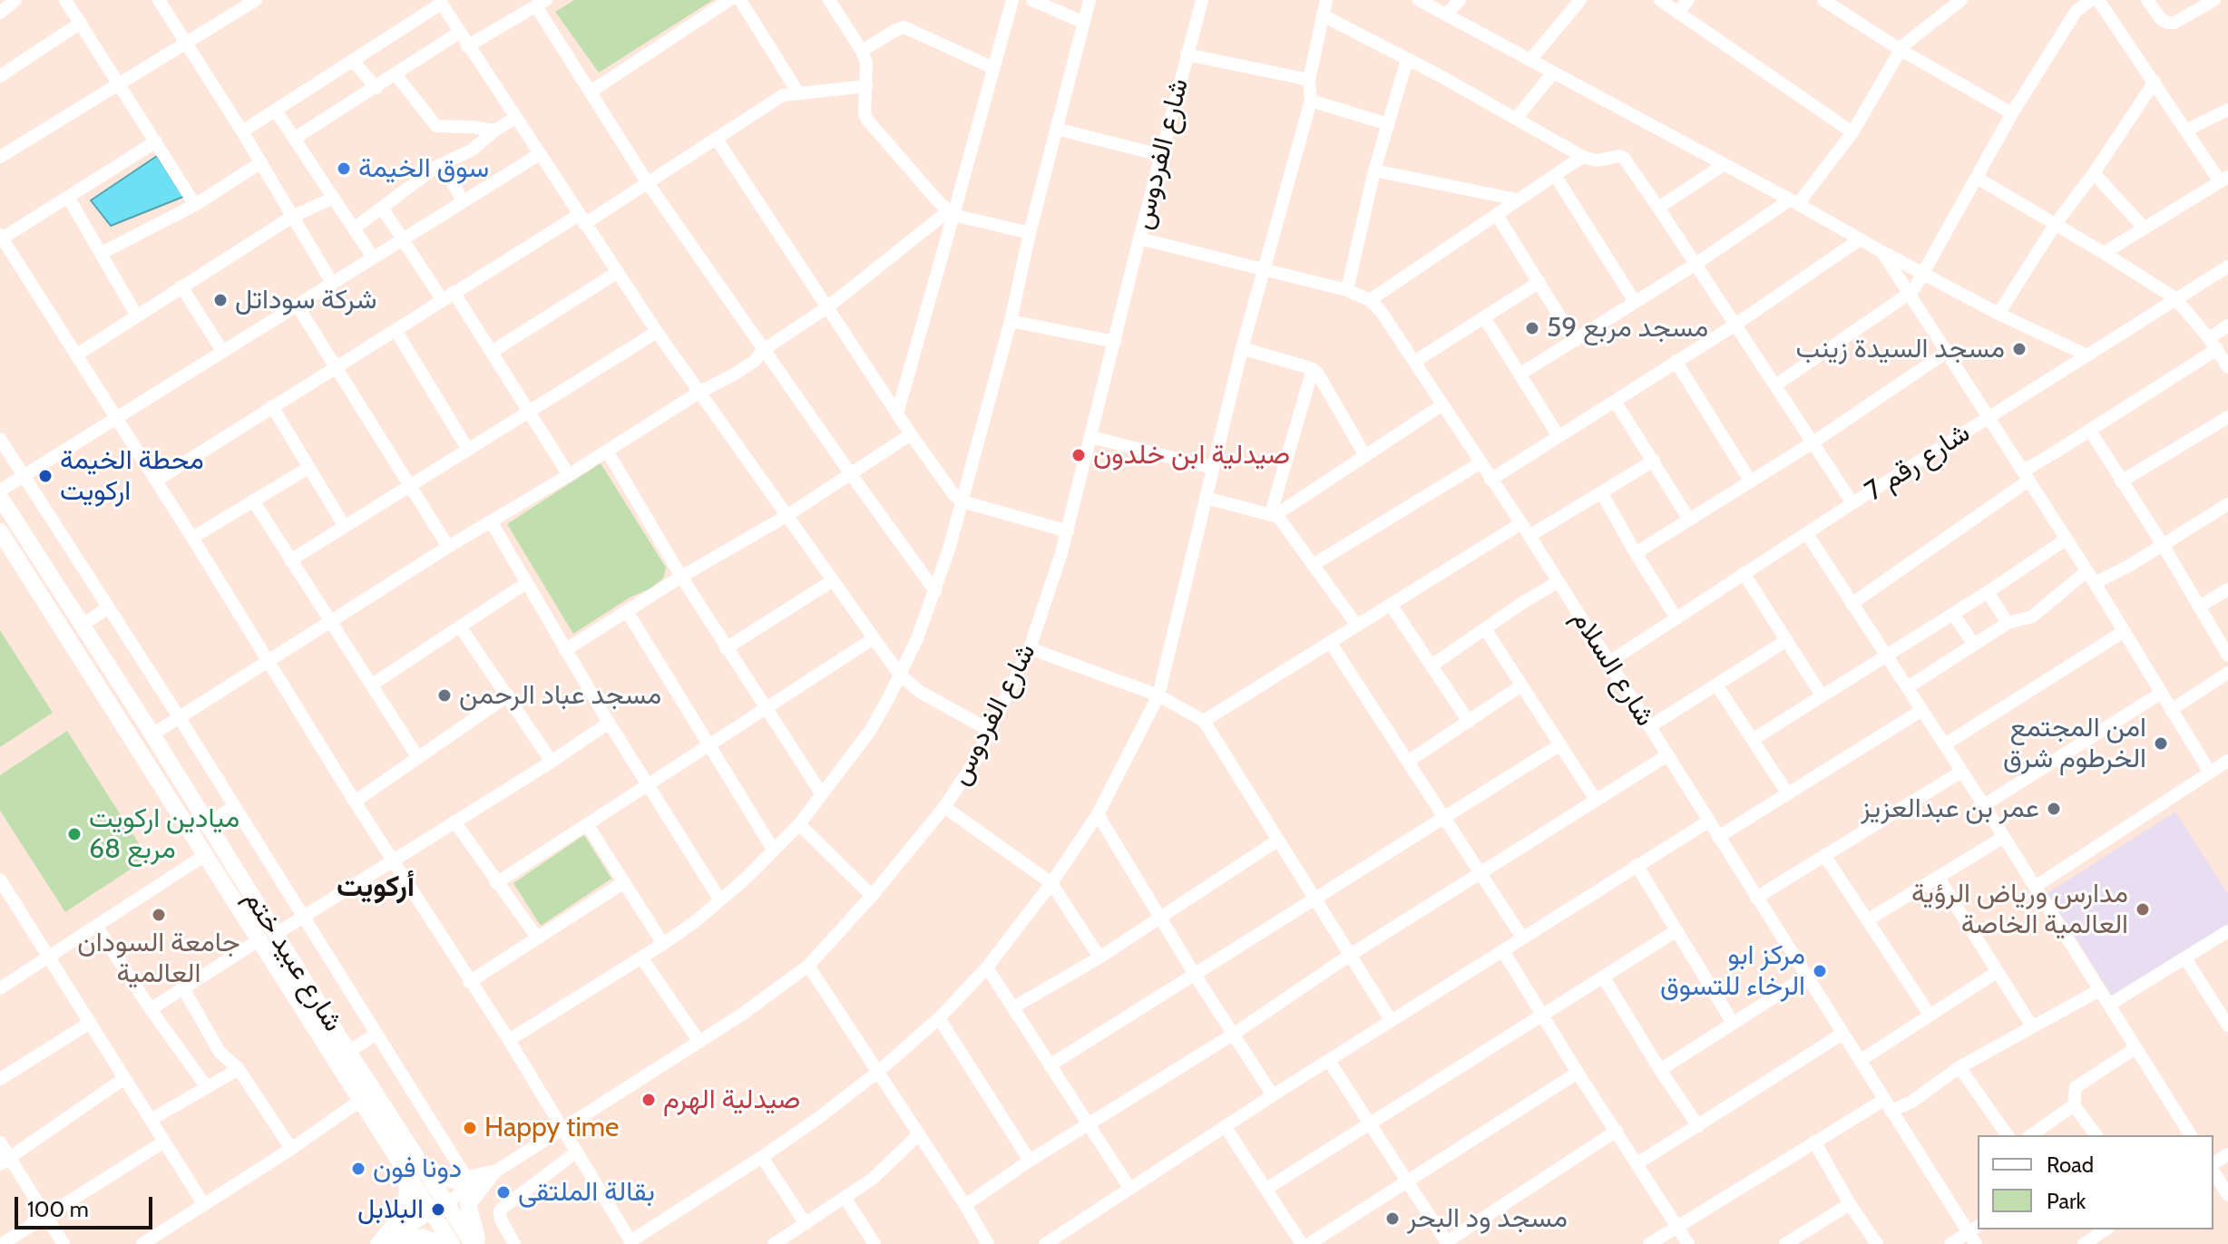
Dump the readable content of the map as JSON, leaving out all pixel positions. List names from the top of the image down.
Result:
{
  "streets": {
    "main road": ["شارع عبيد ختم"],
    "street": ["شارع الفردوس", "شارع رقم 7", "شارع السلام"]
  },
  "crossings": [
    ["شارع الفردوس", "شارع السلام"],
    ["شارع الفردوس", "شارع عبيد ختم"],
    ["شارع رقم 7", "شارع السلام"]
  ],
  "districts": ["أركويت"],
  "places": [
    "سوق الخيمة",
    "شركة سوداتل",
    "مسجد مربع 59",
    "مسجد السيدة زينب",
    "صيدلية ابن خلدون",
    "محطة الخيمة اركويت",
    "مسجد عباد الرحمن",
    "امن المجتمع الخرطوم شرق",
    "عمر بن عبدالعزيز",
    "ميادين اركويت مربع 68",
    "مدارس ورياض الرؤية العالمية الخاصة",
    "جامعة السودان العالمية",
    "مركز ابو الرخاء للتسوق",
    "صيدلية الهرم",
    "Happy time",
    "دونا فون",
    "بقالة الملتقى",
    "البلابل",
    "مسجد ود البحر"
  ],
  "legend": ["Road", "Park"],
  "scale_bar": "100 m"
}
